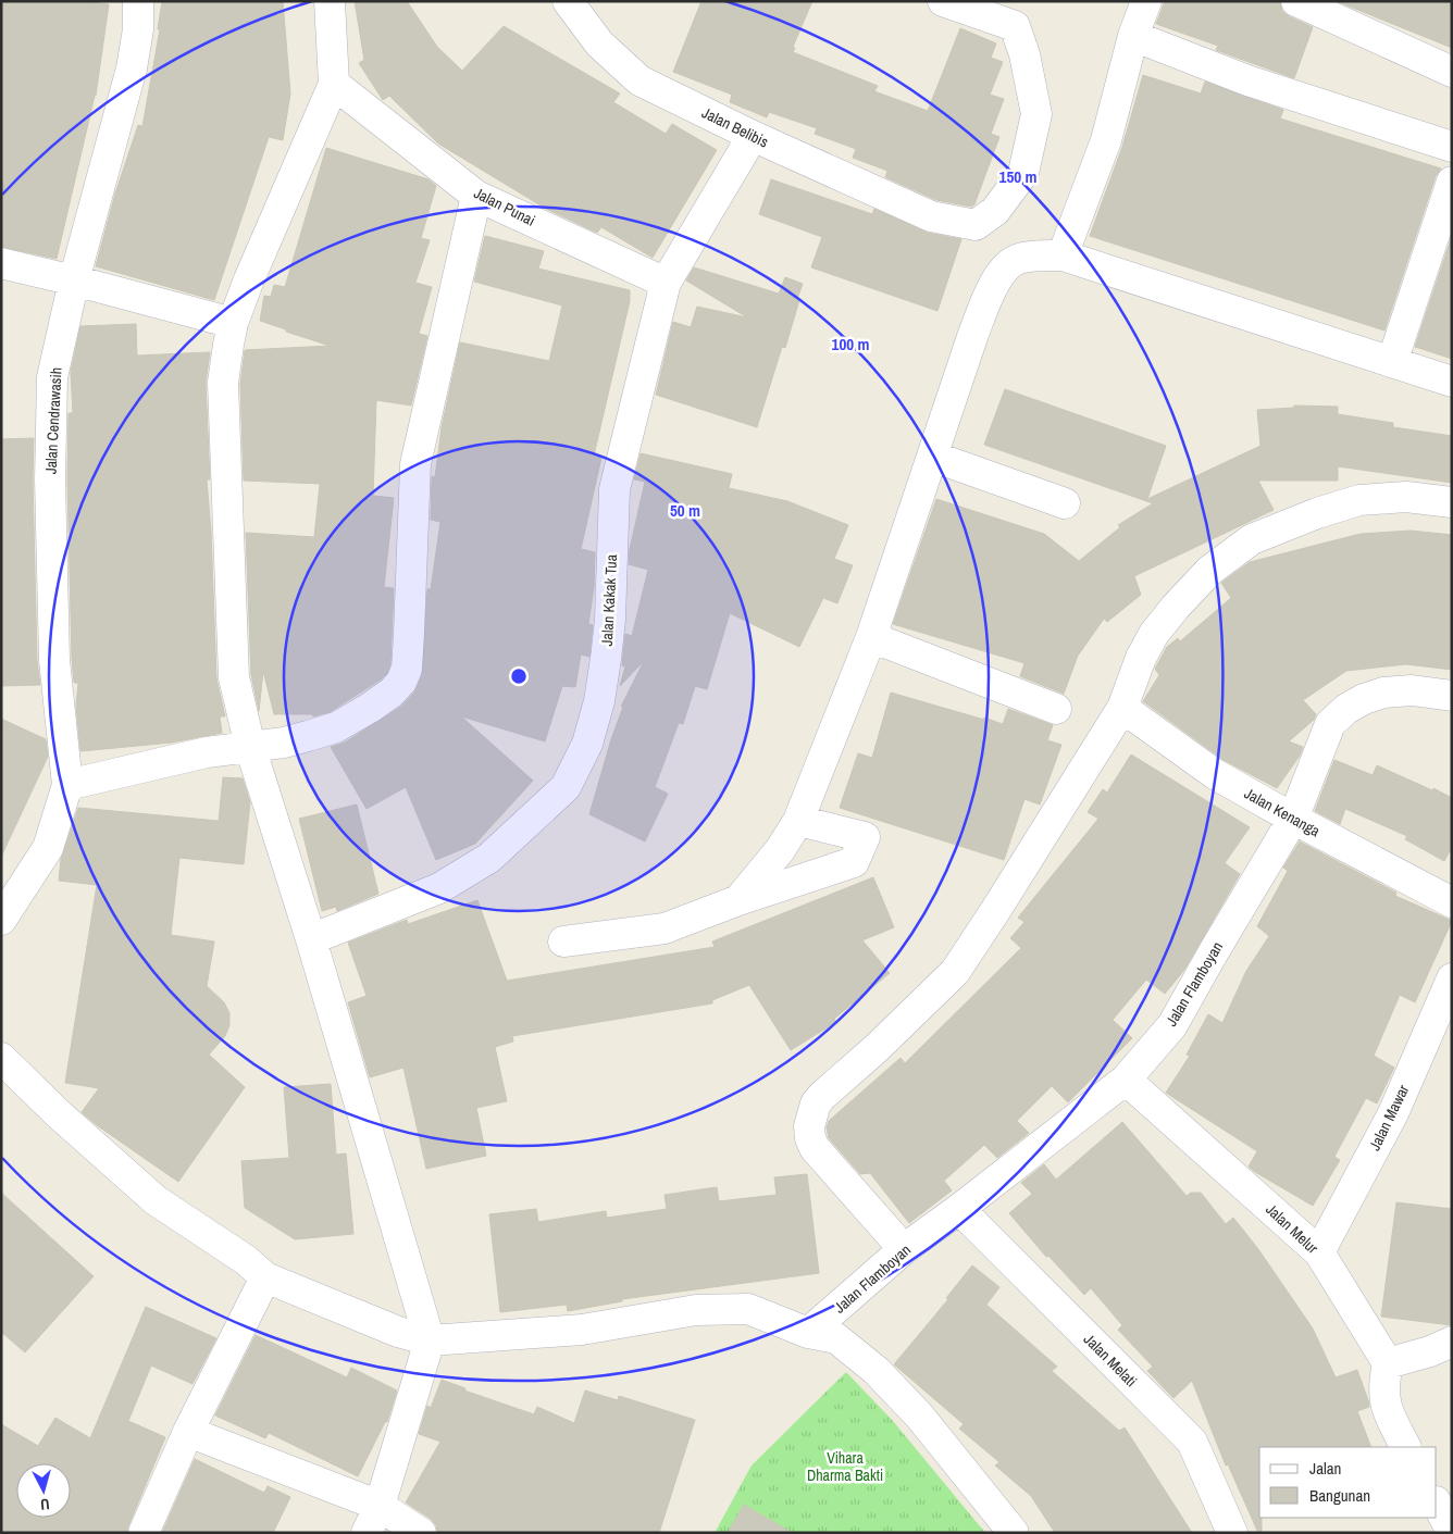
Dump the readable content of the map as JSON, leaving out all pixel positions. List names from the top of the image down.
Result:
{
  "streets": {
    "street": [
      "Jalan Belibis",
      "Jalan Punai",
      "Jalan Cendrawasih",
      "Jalan Kakak Tua",
      "Jalan Kenanga",
      "Jalan Flamboyan",
      "Jalan Mawar",
      "Jalan Melur",
      "Jalan Melati"
    ]
  },
  "crossings": [
    ["Jalan Belibis", "Jalan Kakak Tua"],
    ["Jalan Punai", "Jalan Kakak Tua"],
    ["Jalan Kenanga", "Jalan Flamboyan"],
    ["Jalan Flamboyan", "Jalan Melur"],
    ["Jalan Flamboyan", "Jalan Melati"],
    ["Jalan Mawar", "Jalan Melur"]
  ],
  "parks": ["Vihara Dharma Bakti"],
  "legend": ["Jalan", "Bangunan"],
  "north": "bottom",
  "rings": ["150 m", "100 m", "50 m"]
}
